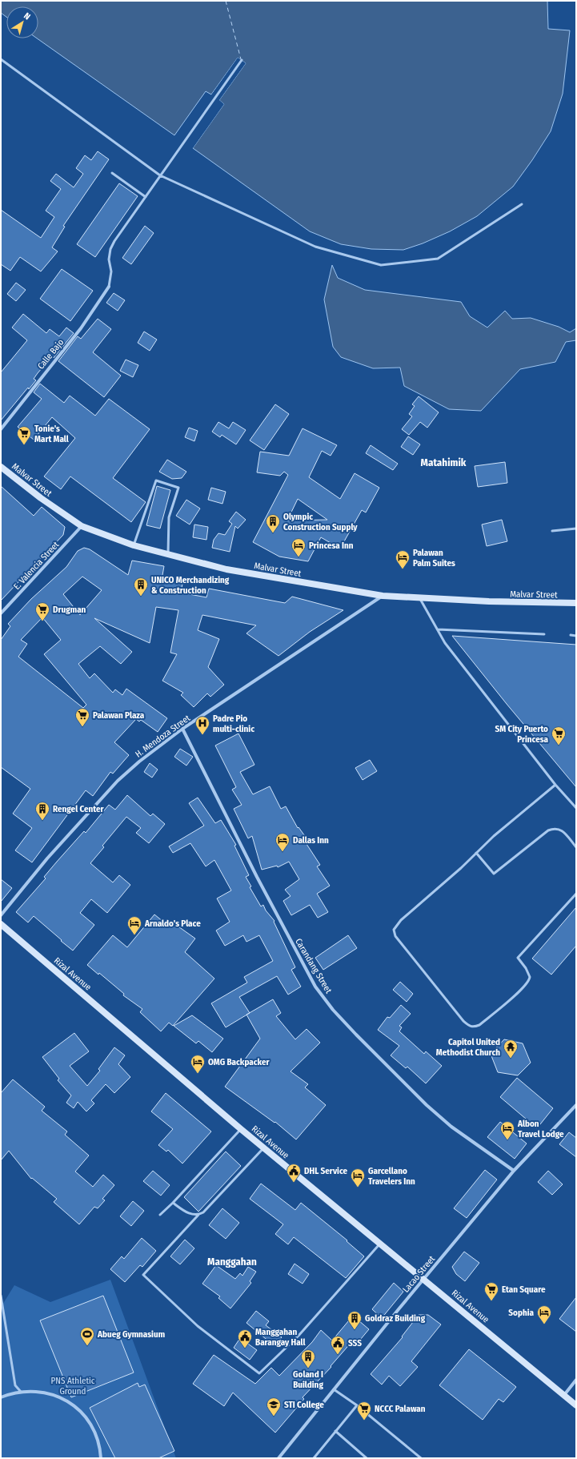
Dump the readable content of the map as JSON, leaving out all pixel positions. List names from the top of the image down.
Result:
{
  "streets": {
    "main road": ["Malvar Street", "Rizal Avenue"],
    "street": [
      "Calle Bajo",
      "E. Valencia Street",
      "H. Mendoza Street",
      "Carandang Street",
      "Lacao Street"
    ]
  },
  "crossings": [
    ["Malvar Street", "E. Valencia Street"],
    ["Malvar Street", "H. Mendoza Street"],
    ["H. Mendoza Street", "Carandang Street"],
    ["Carandang Street", "Lacao Street"],
    ["Rizal Avenue", "Lacao Street"]
  ],
  "districts": ["Matahimik", "Manggahan"],
  "parks": ["PNS Athletic Ground"],
  "places": {
    "supermarket": [
      "Tonie's Mart Mall",
      "Drugman",
      "Palawan Plaza",
      "SM City Puerto Princesa",
      "Etan Square",
      "NCCC Palawan"
    ],
    "building": [
      "Olympic Construction Supply",
      "UNICO Merchandizing & Construction",
      "Rengel Center",
      "Goldraz Building",
      "Goland I Building"
    ],
    "hotel": [
      "Princesa Inn",
      "Palawan Palm Suites",
      "Dallas Inn",
      "Arnaldo's Place",
      "OMG Backpacker",
      "Albon Travel Lodge",
      "Garcellano Travelers Inn",
      "Sophia"
    ],
    "hospital": ["Padre Pio multi-clinic"],
    "temple": ["Capitol United Methodist Church"],
    "public building": ["DHL Service", "Manggahan Barangay Hall", "SSS"],
    "sports": ["Abueg Gymnasium"],
    "school or university": ["STI College"]
  },
  "north": "top right"
}
